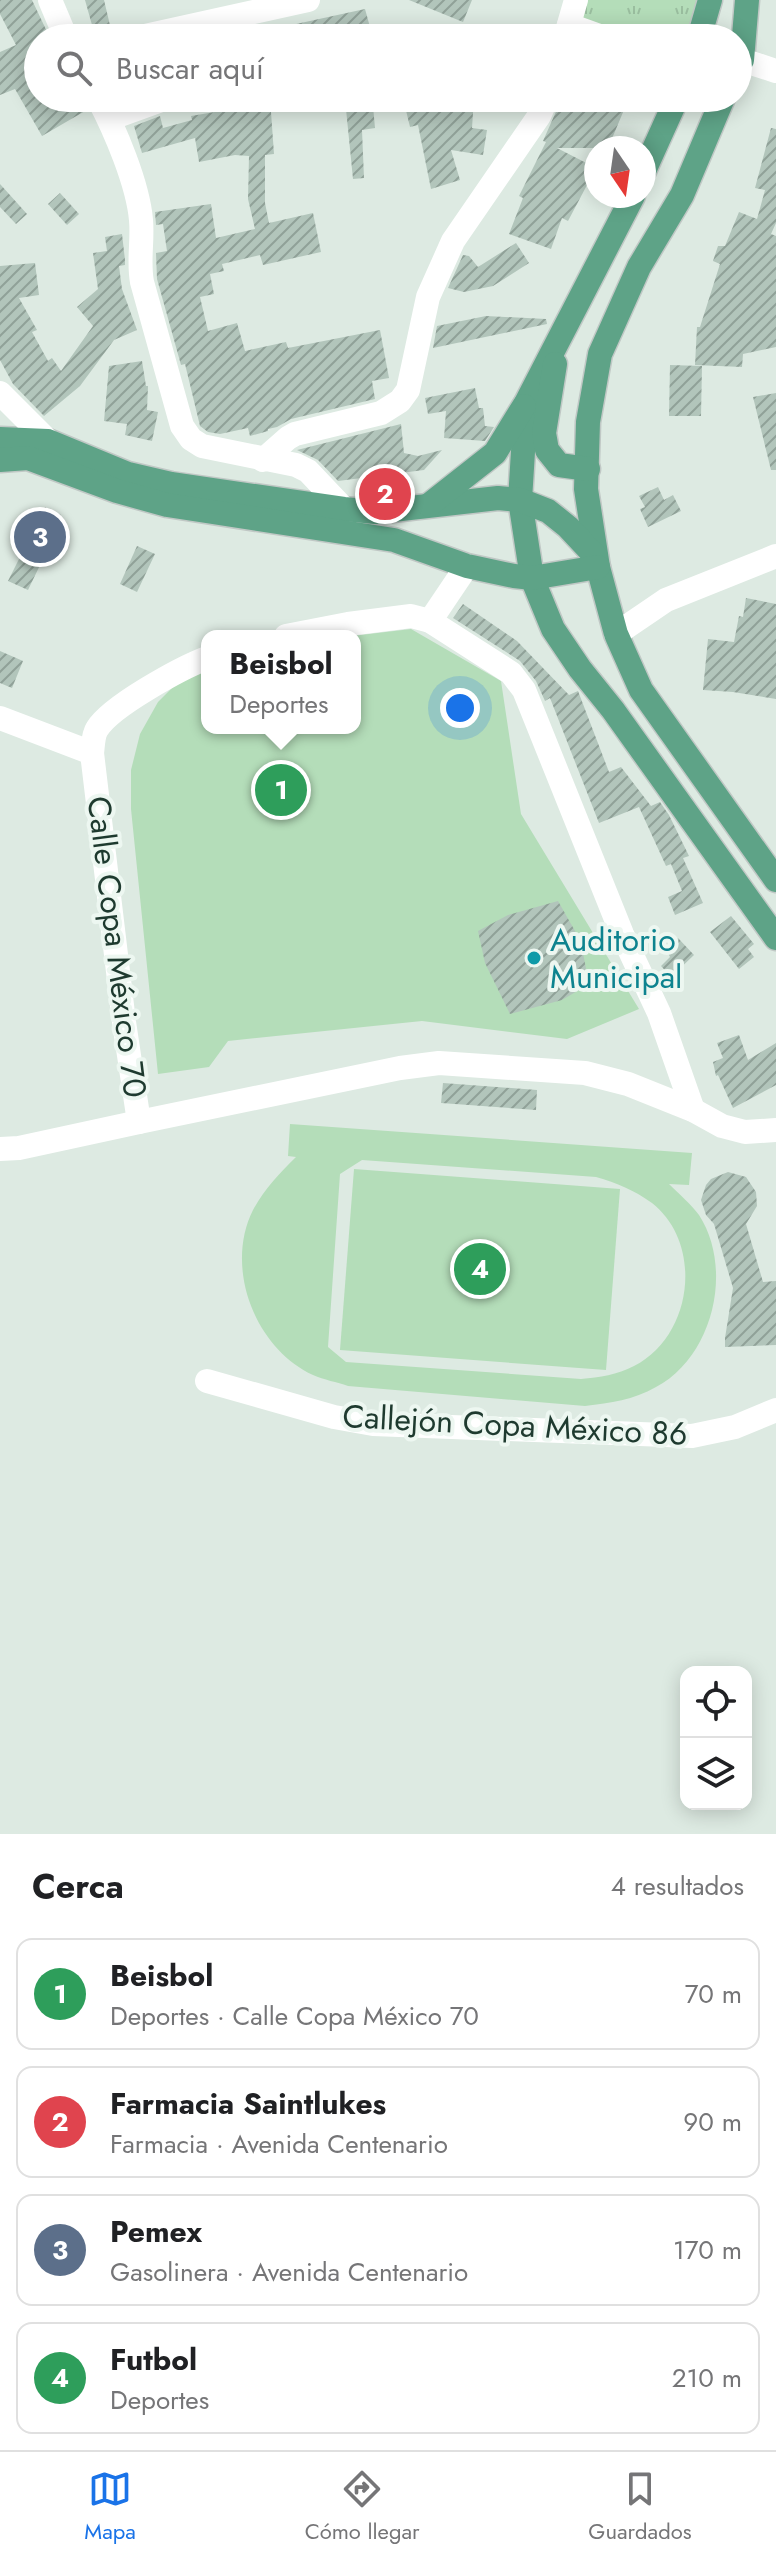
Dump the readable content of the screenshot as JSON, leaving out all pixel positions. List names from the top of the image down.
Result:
{
  "streets": {
    "street": ["Calle Copa México 70", "Callejón Copa México 86"]
  },
  "places": ["Auditorio Municipal"],
  "north": "bottom",
  "page": {
    "search": "Buscar aquí",
    "pins": [
      "2",
      "3",
      "1",
      "4"
    ],
    "popup": ["Beisbol", "Deportes"],
    "heading": ["Cerca", "4 resultados"],
    "list": [
      {
        "mark": "1",
        "name": "Beisbol",
        "note": "Deportes · Calle Copa México 70",
        "value": "70 m"
      },
      {
        "mark": "2",
        "name": "Farmacia Saintlukes",
        "note": "Farmacia · Avenida Centenario",
        "value": "90 m"
      },
      {
        "mark": "3",
        "name": "Pemex",
        "note": "Gasolinera · Avenida Centenario",
        "value": "170 m"
      },
      {
        "mark": "4",
        "name": "Futbol",
        "note": "Deportes",
        "value": "210 m"
      }
    ],
    "nav": ["Mapa", "Cómo llegar", "Guardados"]
  }
}
